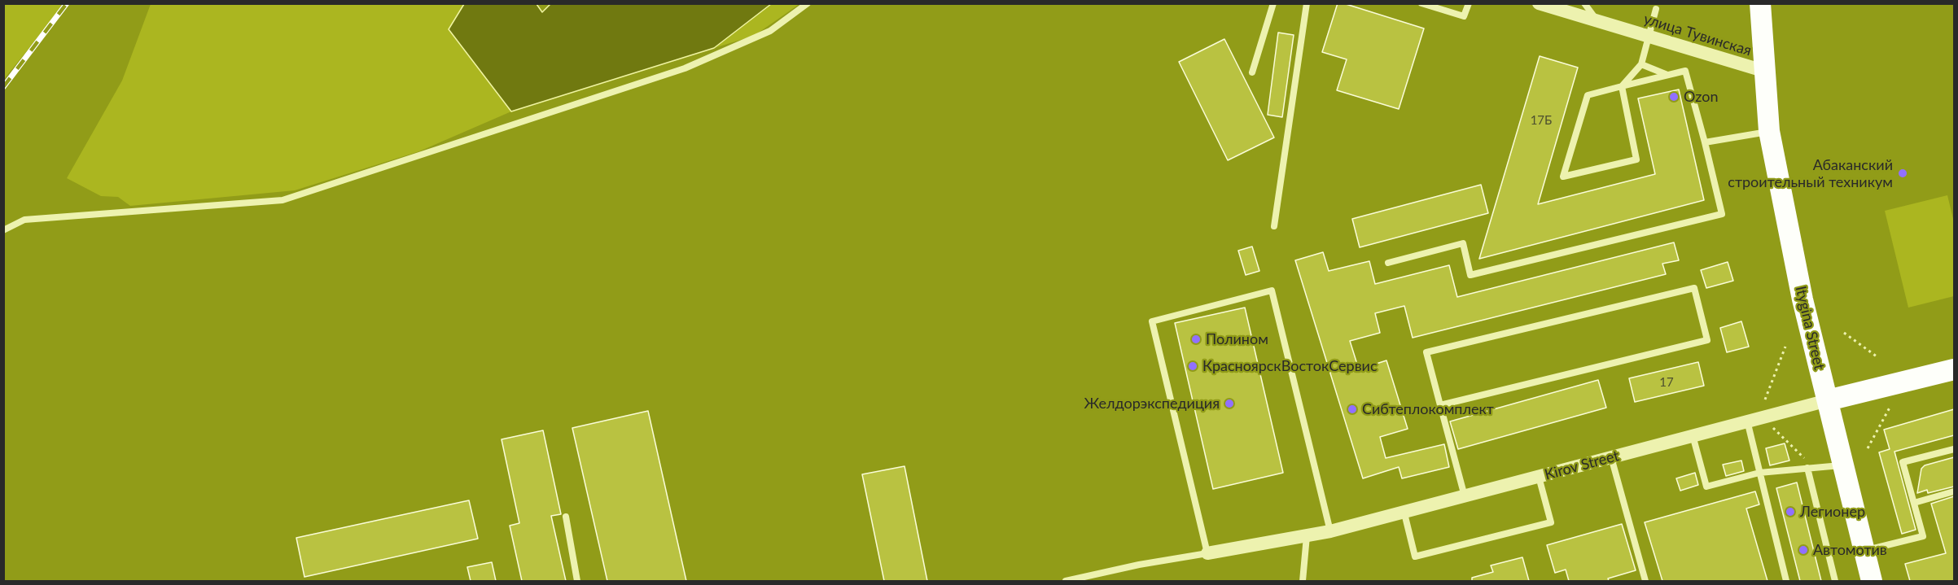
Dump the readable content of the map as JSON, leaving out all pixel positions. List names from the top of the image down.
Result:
{
  "streets": {
    "main road": ["Itygina Street", "Kirov Street"],
    "street": ["улица Тувинская"]
  },
  "crossings": [
    ["улица Тувинская", "Itygina Street"],
    ["Itygina Street", "Kirov Street"]
  ],
  "places": [
    "Ozon",
    "Абаканский строительный техникум",
    "Полином",
    "КрасноярскВостокСервис",
    "Желдорэкспедиция",
    "Сибтеплокомплект",
    "Легионер",
    "Автомотив"
  ],
  "house_numbers": ["17Б", "17"]
}
